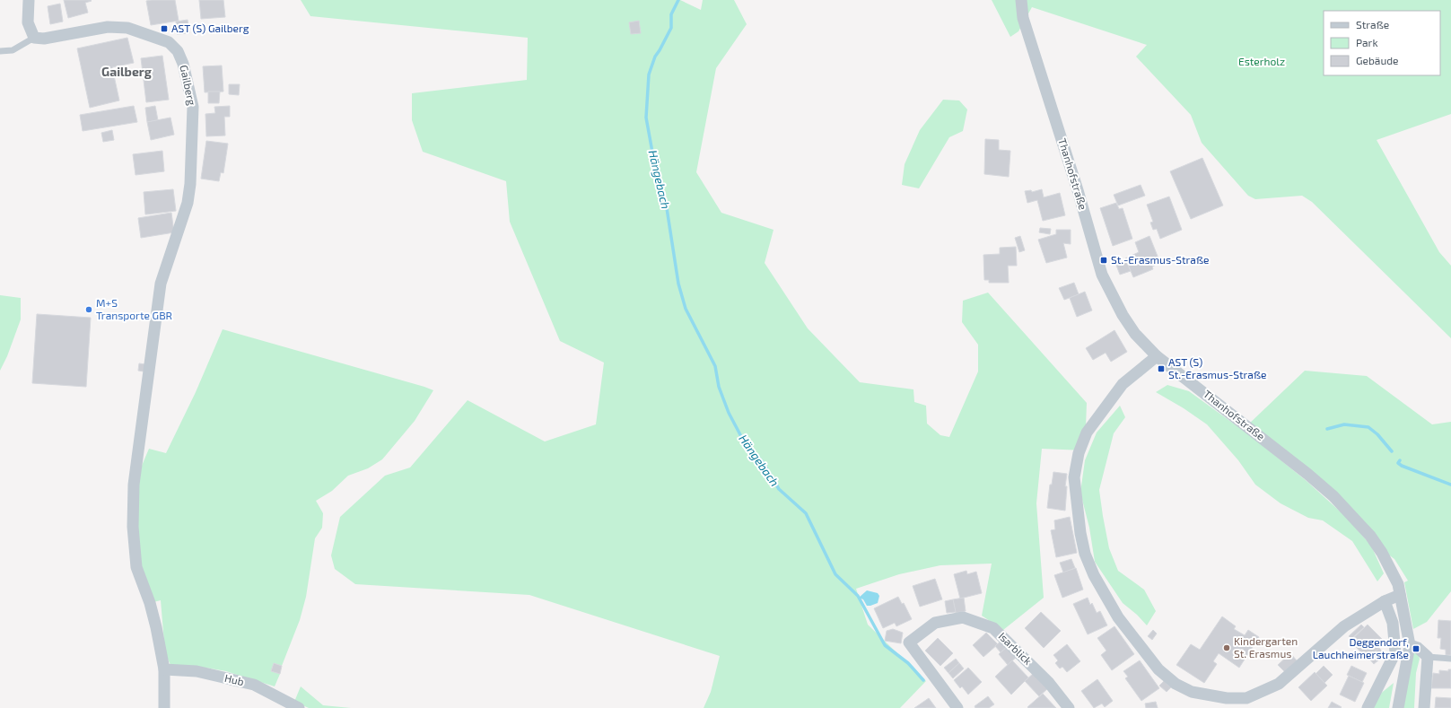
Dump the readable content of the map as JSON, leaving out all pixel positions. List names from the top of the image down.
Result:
{
  "streets": {
    "street": [
      "Gailberg",
      "Thanhofstraße",
      "Isarblick",
      "Hub"
    ]
  },
  "crossings": [
    ["Gailberg", "Hub"]
  ],
  "districts": ["Gailberg"],
  "water": ["Hängebach"],
  "parks": ["Esterholz"],
  "places": {
    "transit": [
      "AST (S) Gailberg",
      "St.-Erasmus-Straße",
      "AST (S) St.-Erasmus-Straße",
      "Deggendorf, Lauchheimerstraße"
    ],
    "other": ["M+S Transporte GBR", "Kindergarten St. Erasmus"]
  },
  "legend": ["Straße", "Park", "Gebäude"]
}
